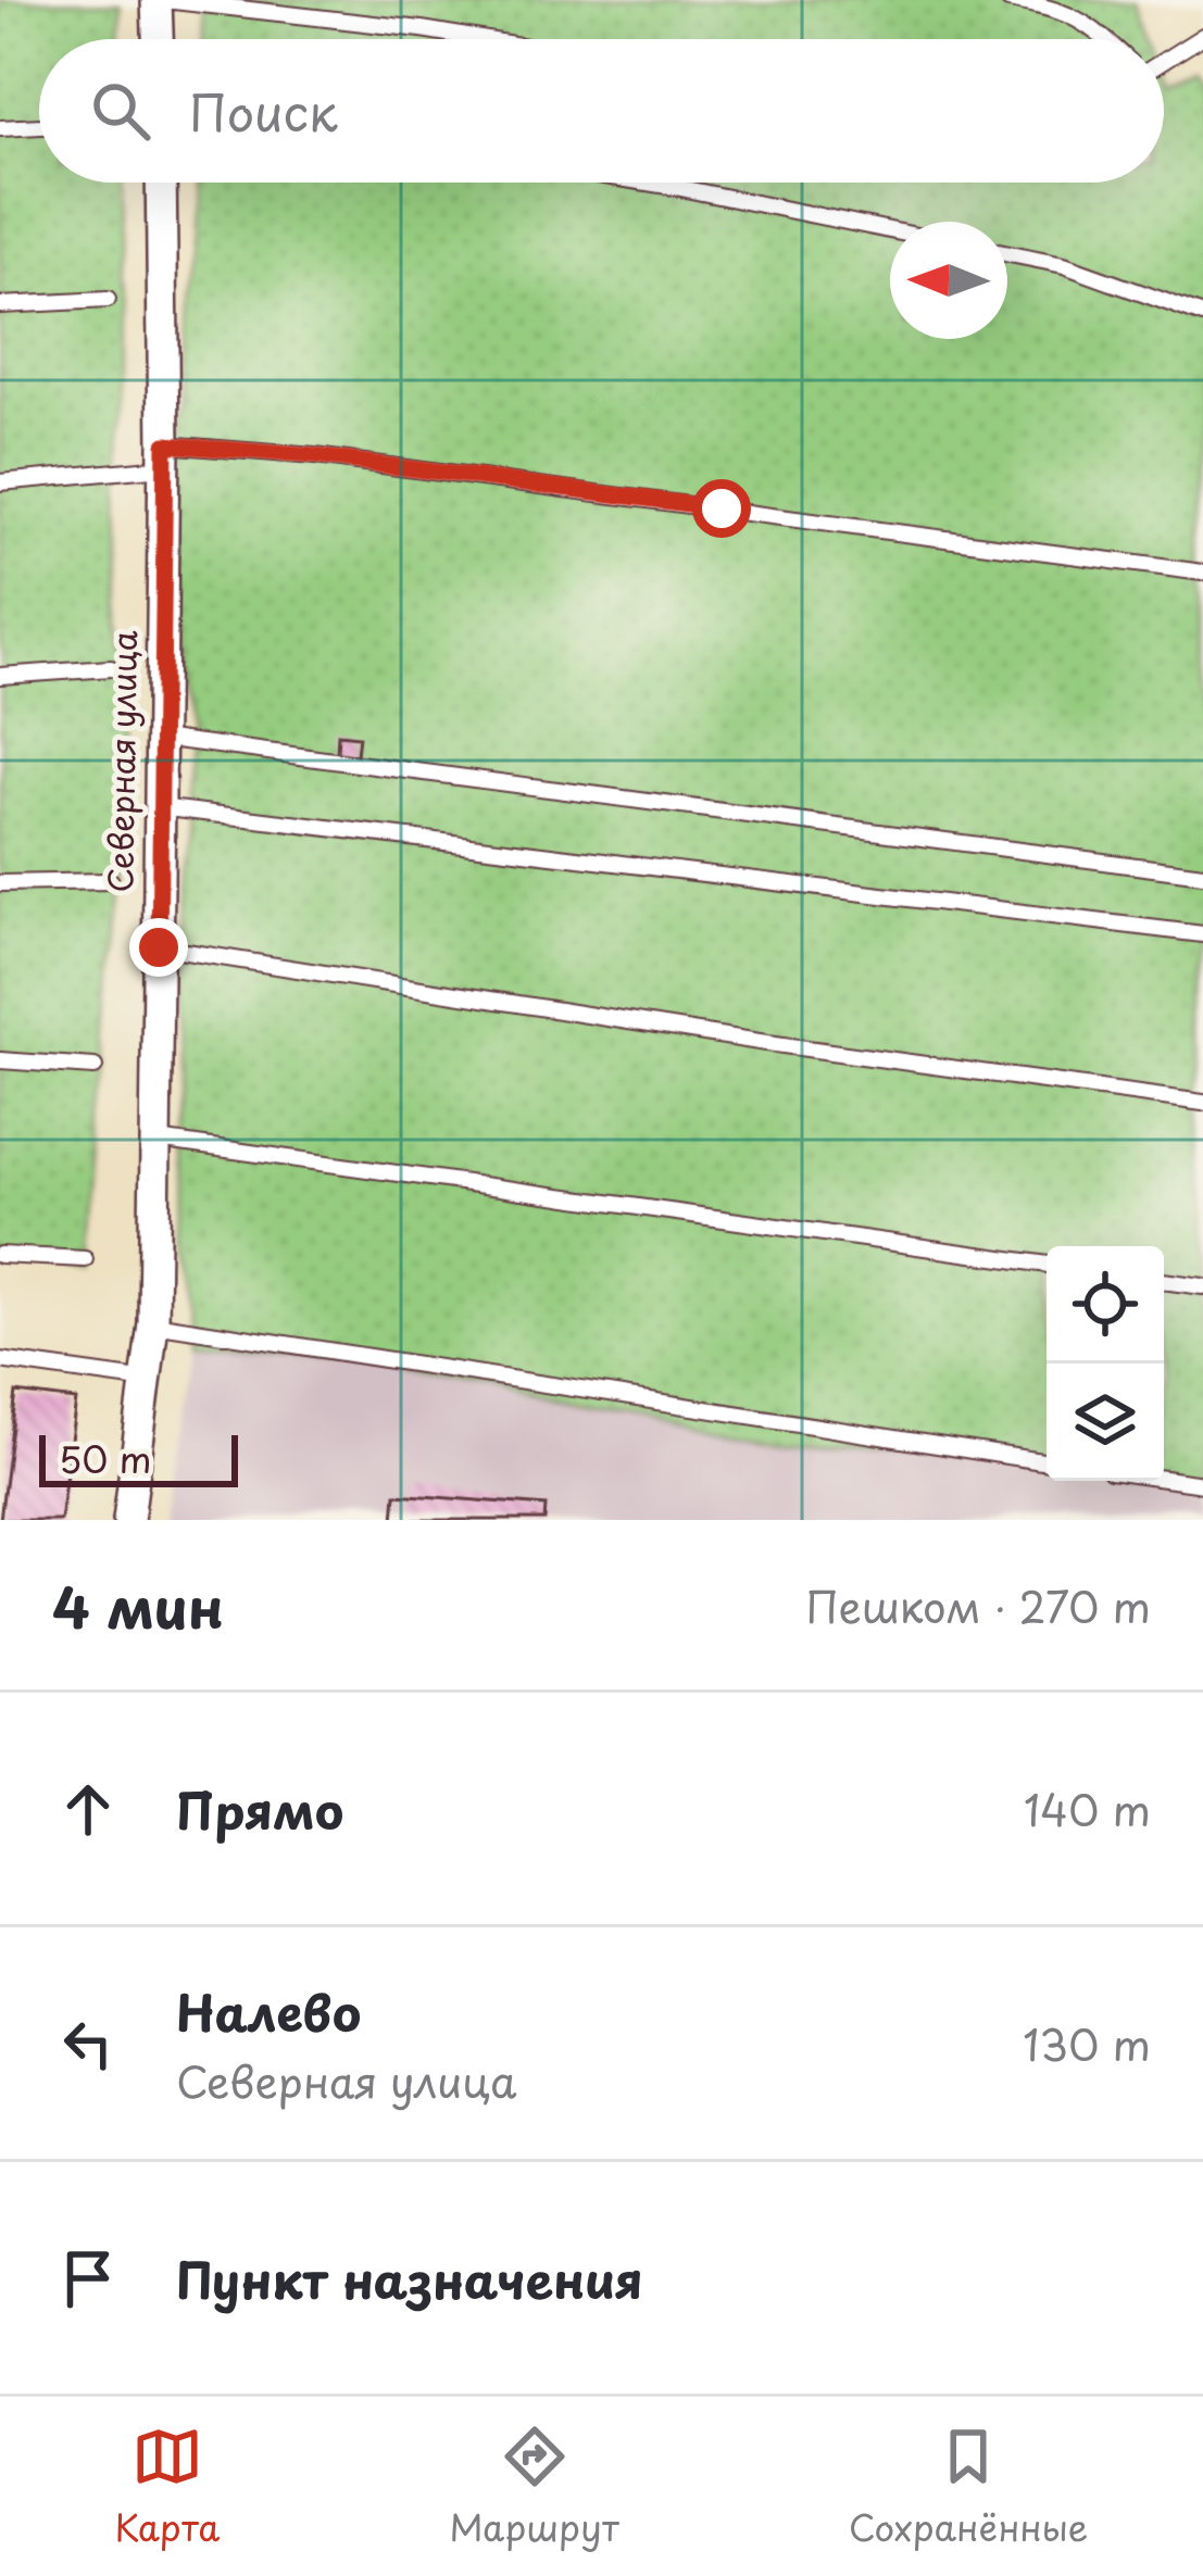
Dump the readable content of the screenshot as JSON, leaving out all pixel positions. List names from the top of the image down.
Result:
{
  "streets": {
    "street": ["Северная улица"]
  },
  "scale_bar": "50 m",
  "north": "left",
  "page": {
    "search": "Поиск",
    "scale": "50 m",
    "heading": ["4 мин", "Пешком · 270 m"],
    "list": [
      ["Прямо", "140 m"],
      ["Налево", "Северная улица", "130 m"],
      "Пункт назначения"
    ],
    "nav": ["Карта", "Маршрут", "Сохранённые"]
  }
}
